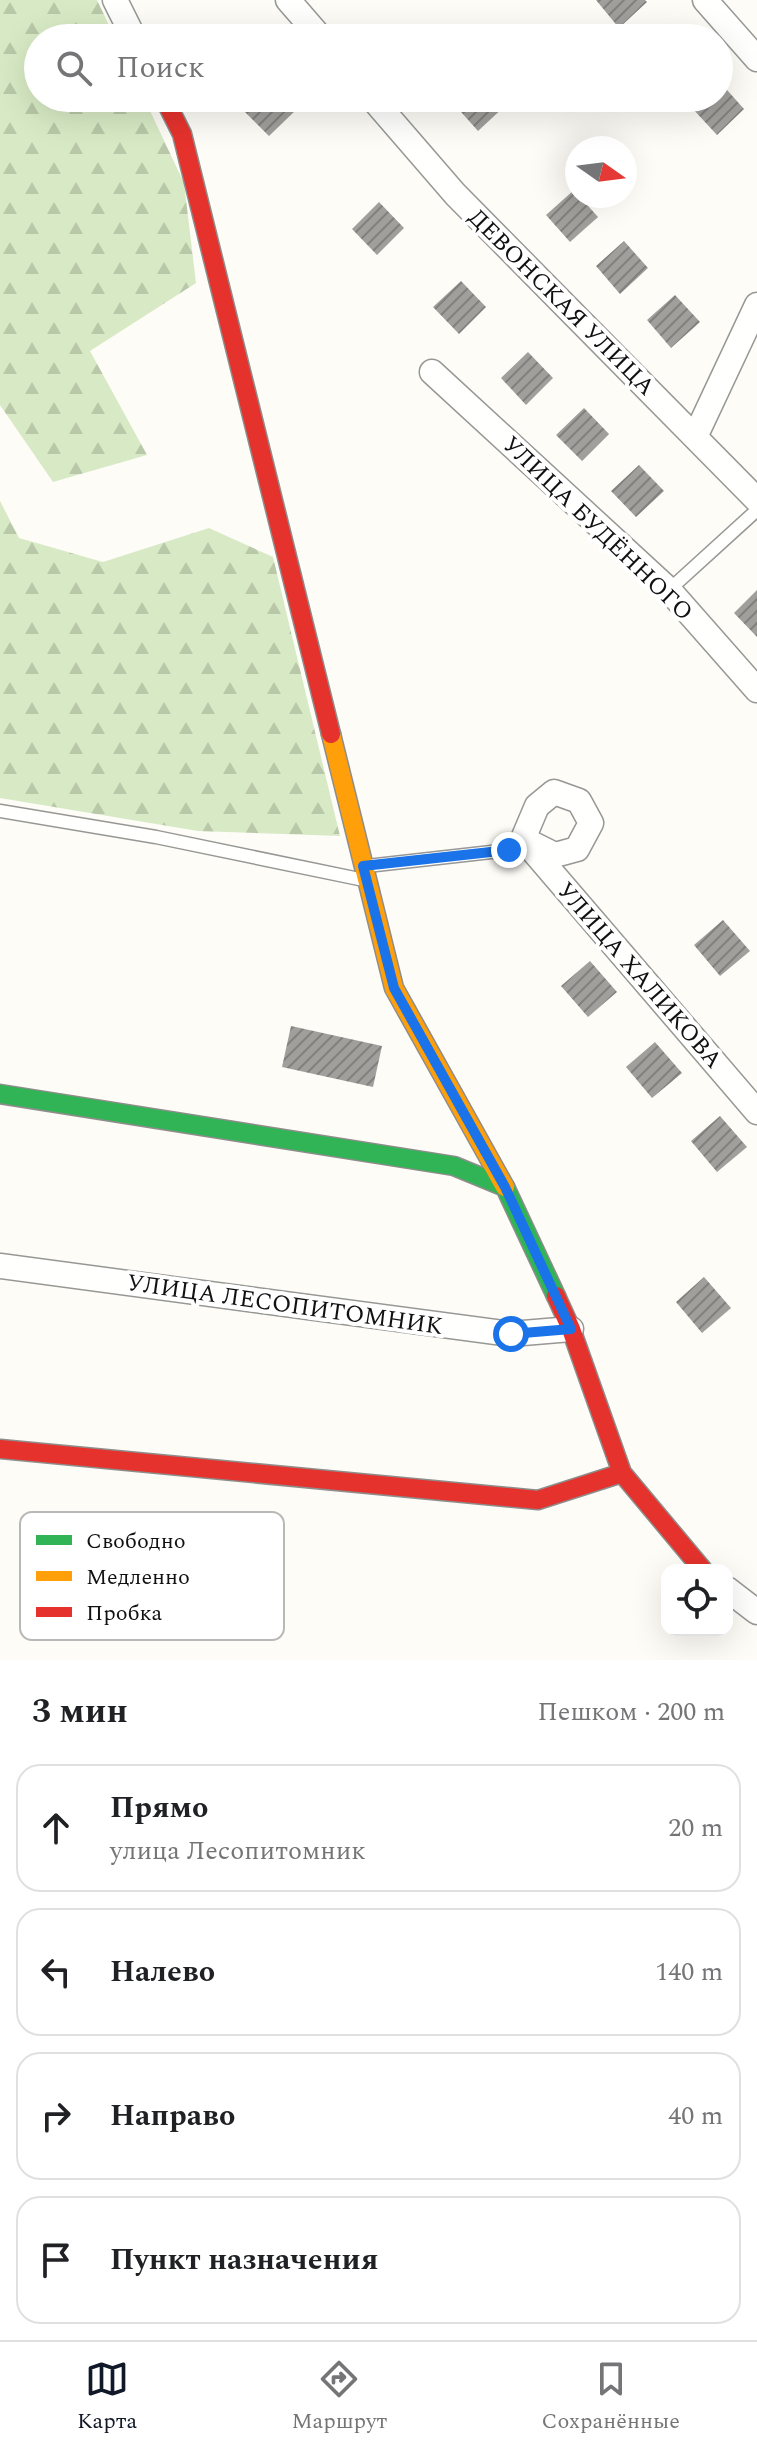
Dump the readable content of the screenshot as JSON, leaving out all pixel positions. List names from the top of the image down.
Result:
{
  "streets": {
    "street": [
      "ДЕВОНСКАЯ УЛИЦА",
      "УЛИЦА БУДЁННОГО",
      "УЛИЦА ХАЛИКОВА",
      "УЛИЦА ЛЕСОПИТОМНИК"
    ]
  },
  "legend": ["Свободно", "Медленно", "Пробка"],
  "north": "right",
  "page": {
    "search": "Поиск",
    "heading": ["3 мин", "Пешком · 200 m"],
    "list": [
      ["Прямо", "улица Лесопитомник", "20 m"],
      ["Налево", "140 m"],
      ["Направо", "40 m"],
      "Пункт назначения"
    ],
    "nav": ["Карта", "Маршрут", "Сохранённые"]
  }
}
